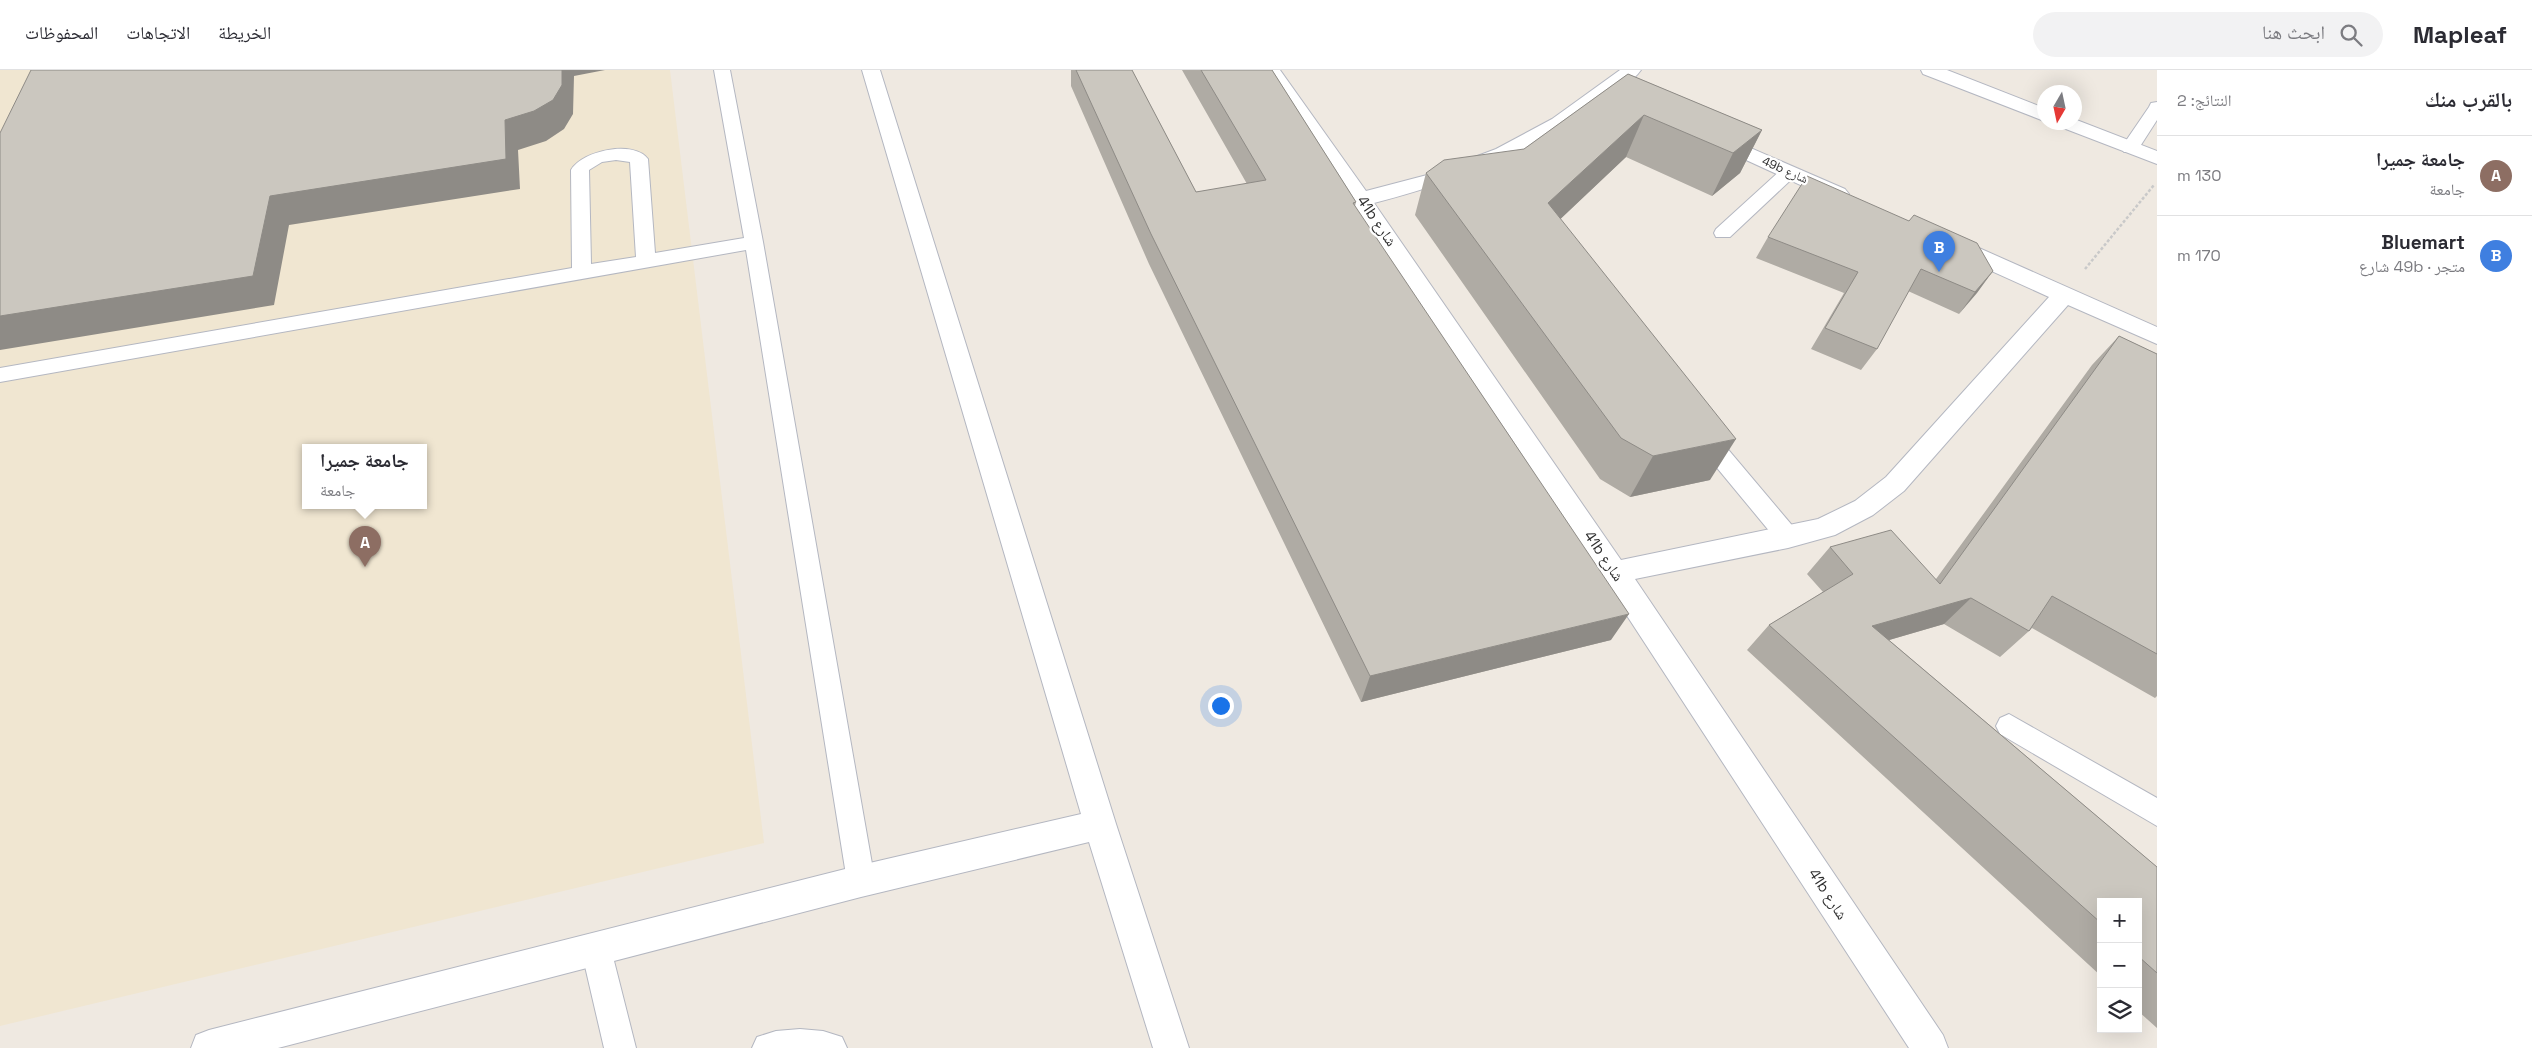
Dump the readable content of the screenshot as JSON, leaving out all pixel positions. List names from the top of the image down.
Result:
{
  "streets": {
    "street": ["49b شارع", "41b شارع"]
  },
  "north": "bottom",
  "page": {
    "header": "Mapleaf",
    "search": "ابحث هنا",
    "nav": ["الخريطة", "الاتجاهات", "المحفوظات"],
    "heading": ["بالقرب منك", "النتائج: 2"],
    "list": [
      {
        "mark": "A",
        "name": "جامعة جميرا",
        "note": "جامعة",
        "value": "130 m"
      },
      {
        "mark": "B",
        "name": "Bluemart",
        "note": "متجر · 49b شارع",
        "value": "170 m"
      }
    ],
    "pins": ["B", "A"],
    "popup": ["جامعة جميرا", "جامعة"],
    "map_buttons": ["+", "−"]
  }
}
